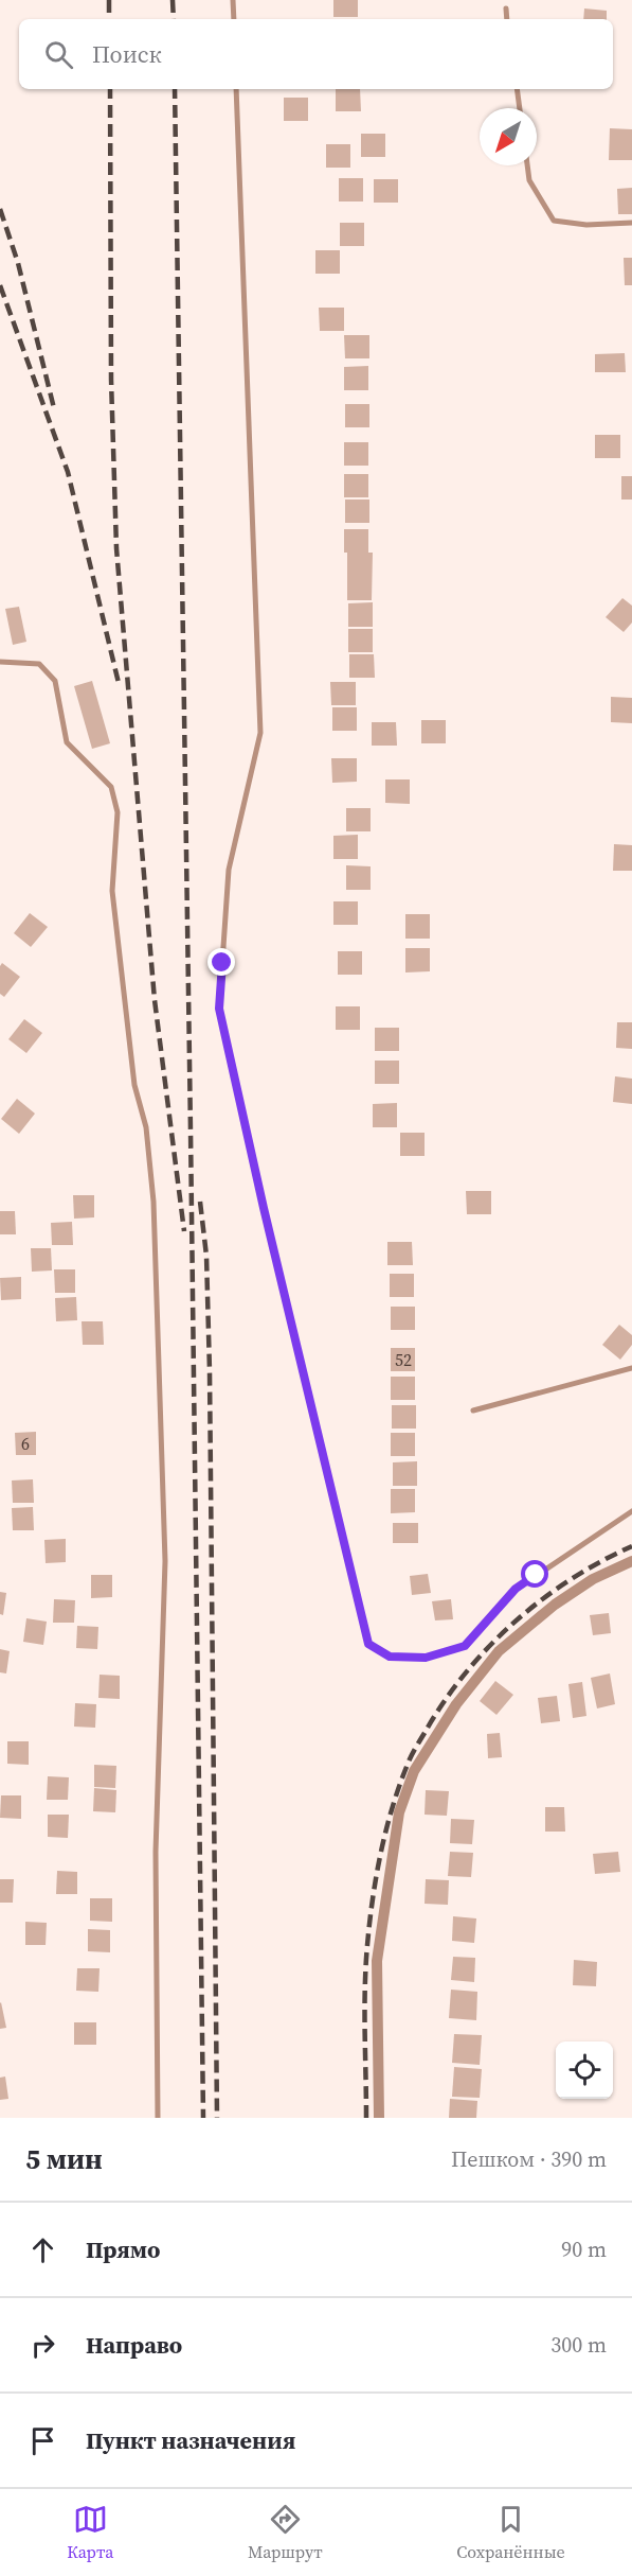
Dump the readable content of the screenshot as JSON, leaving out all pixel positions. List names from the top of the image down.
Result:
{
  "house_numbers": ["52", "6"],
  "north": "bottom left",
  "page": {
    "search": "Поиск",
    "heading": ["5 мин", "Пешком · 390 m"],
    "list": [
      ["Прямо", "90 m"],
      ["Направо", "300 m"],
      "Пункт назначения"
    ],
    "nav": ["Карта", "Маршрут", "Сохранённые"]
  }
}
